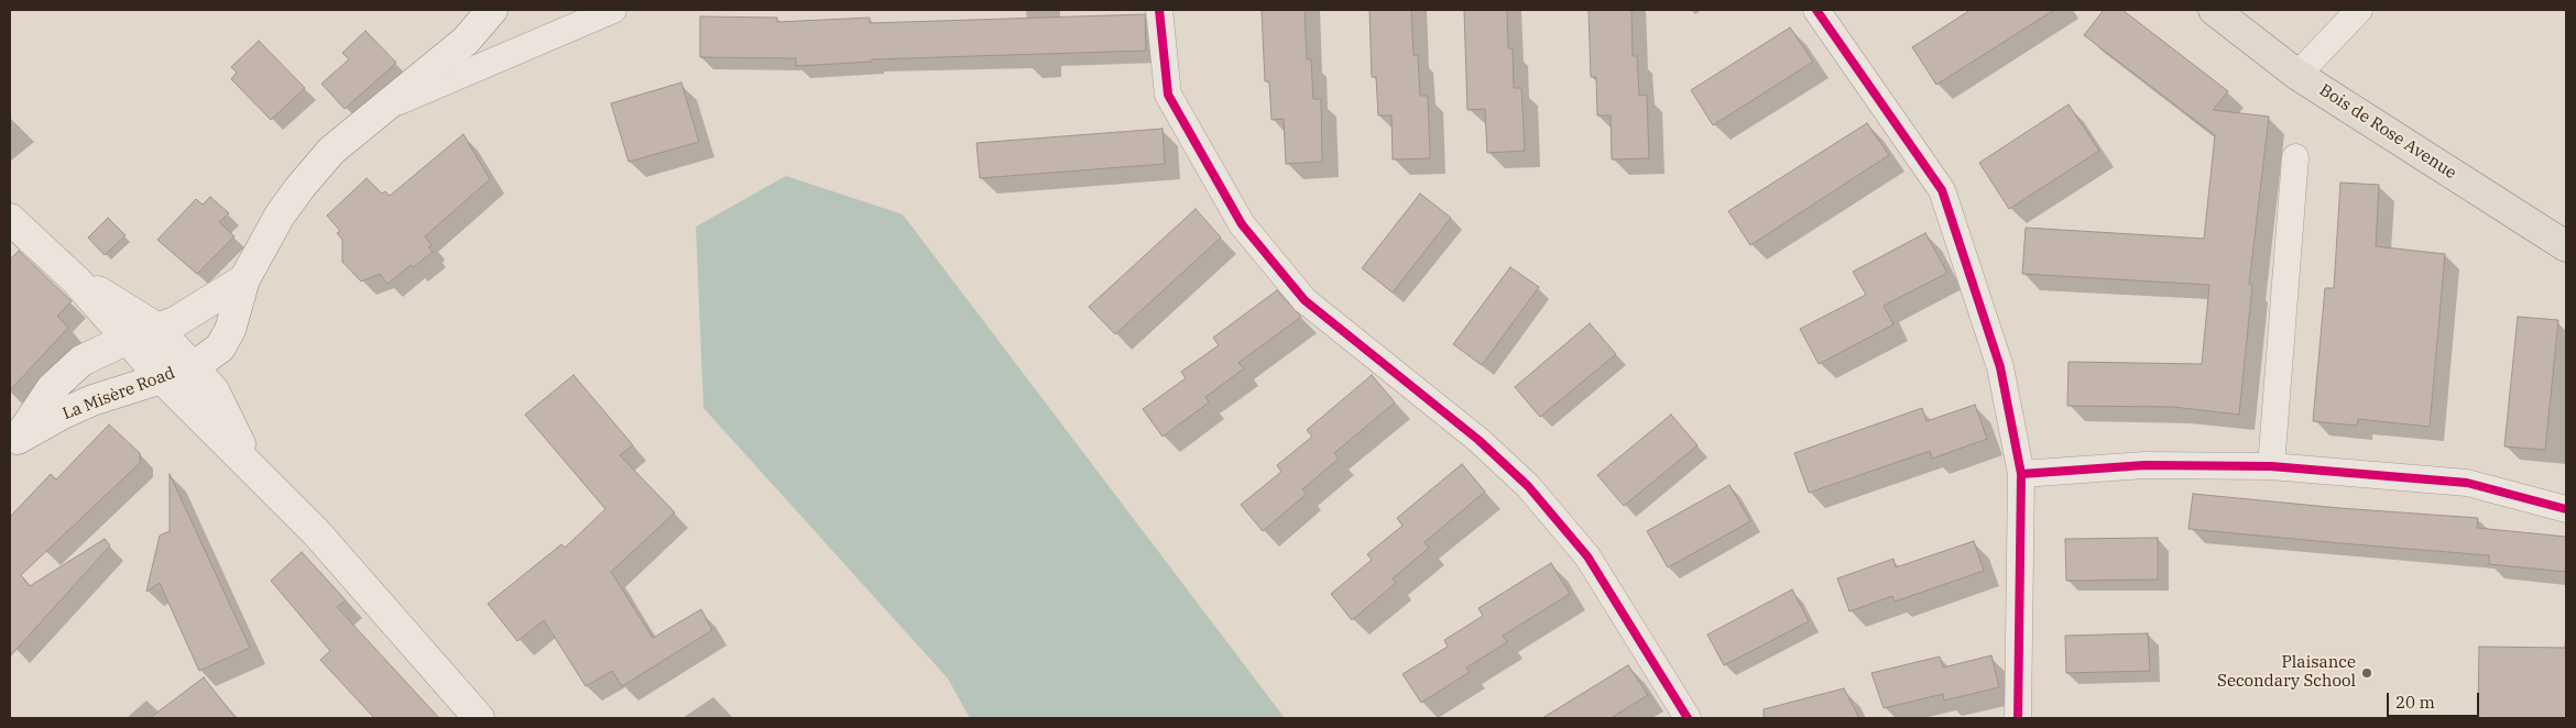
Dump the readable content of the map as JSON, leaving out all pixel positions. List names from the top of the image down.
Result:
{
  "streets": {
    "main road": ["Bois de Rose Avenue", "La Misère Road"]
  },
  "places": ["Plaisance Secondary School"],
  "scale_bar": "20 m"
}
